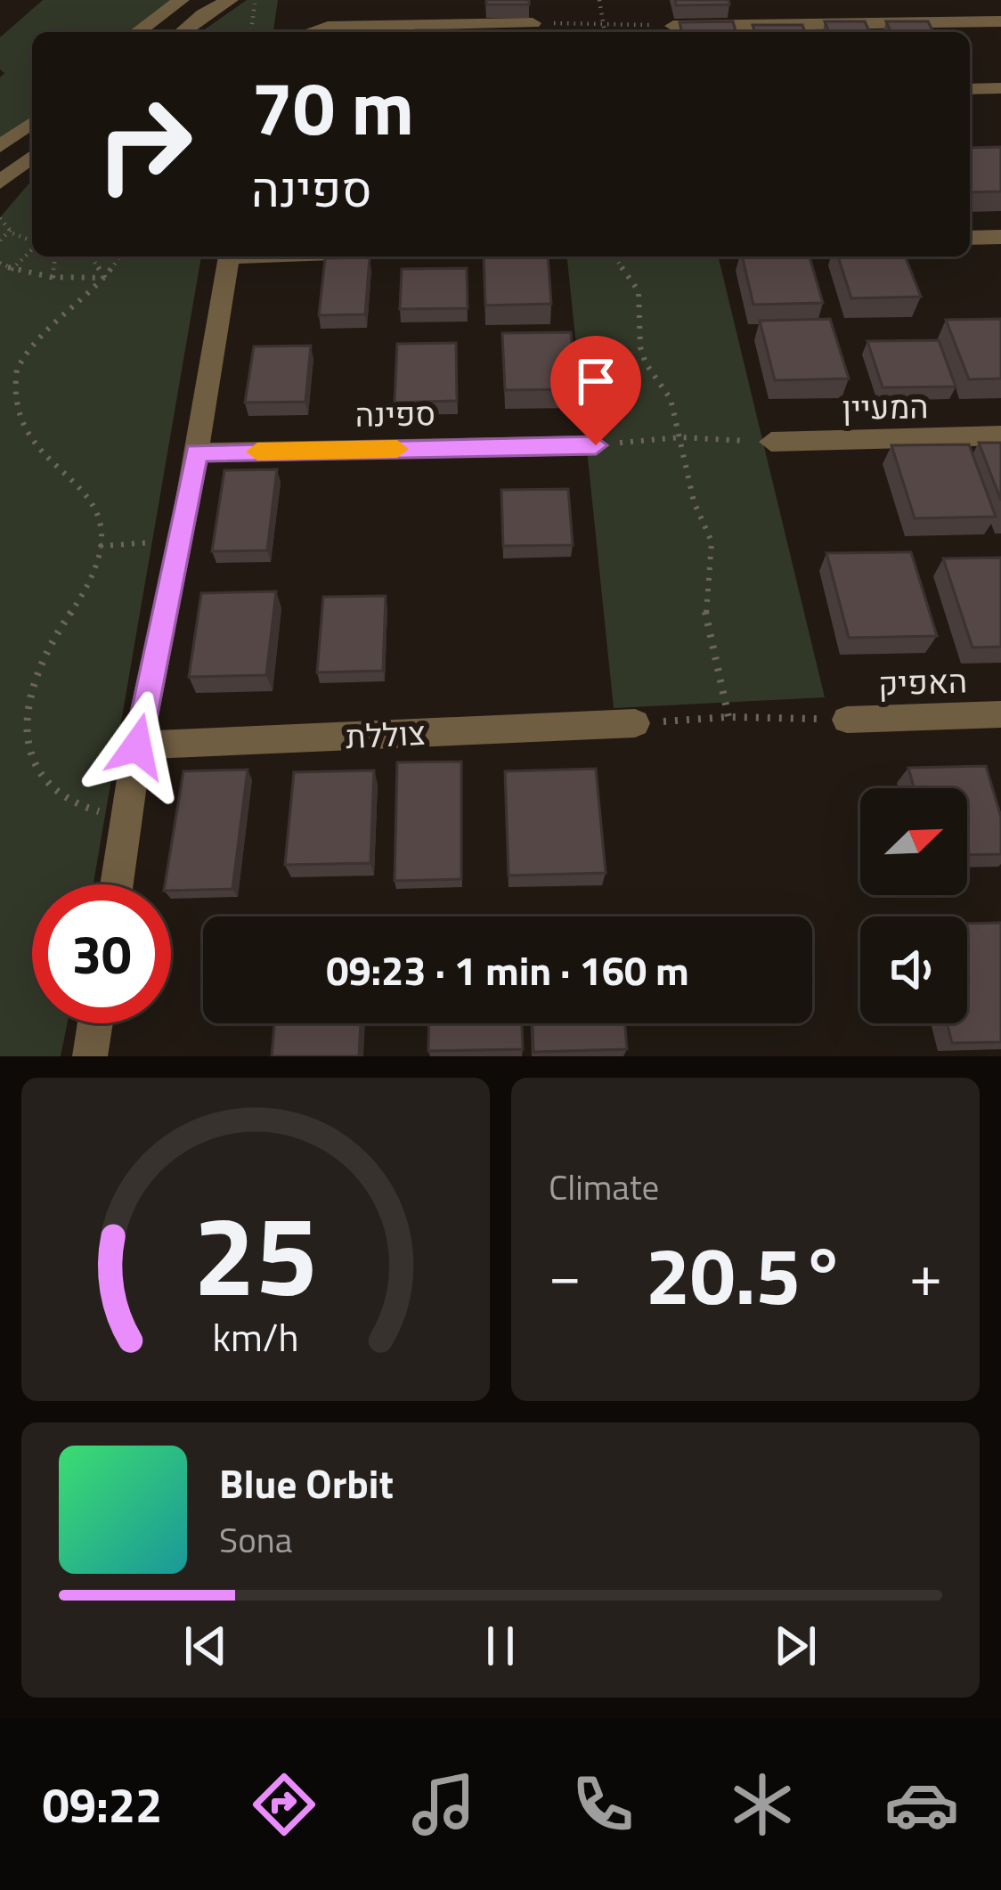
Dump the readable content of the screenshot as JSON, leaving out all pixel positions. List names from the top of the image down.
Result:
{
  "streets": {
    "street": [
      "המעיין",
      "ספינה",
      "האפיק",
      "צוללת"
    ]
  },
  "north": "top right",
  "page": {
    "turn": ["70 m", "ספינה"],
    "limit": "30",
    "trip": "09:23 · 1 min · 160 m",
    "tile": "Climate",
    "heat": ["−", "20.5°", "+"],
    "song": ["Blue Orbit", "Sona"],
    "tabs": "09:22",
    "gauge": ["25", "km/h"]
  }
}
